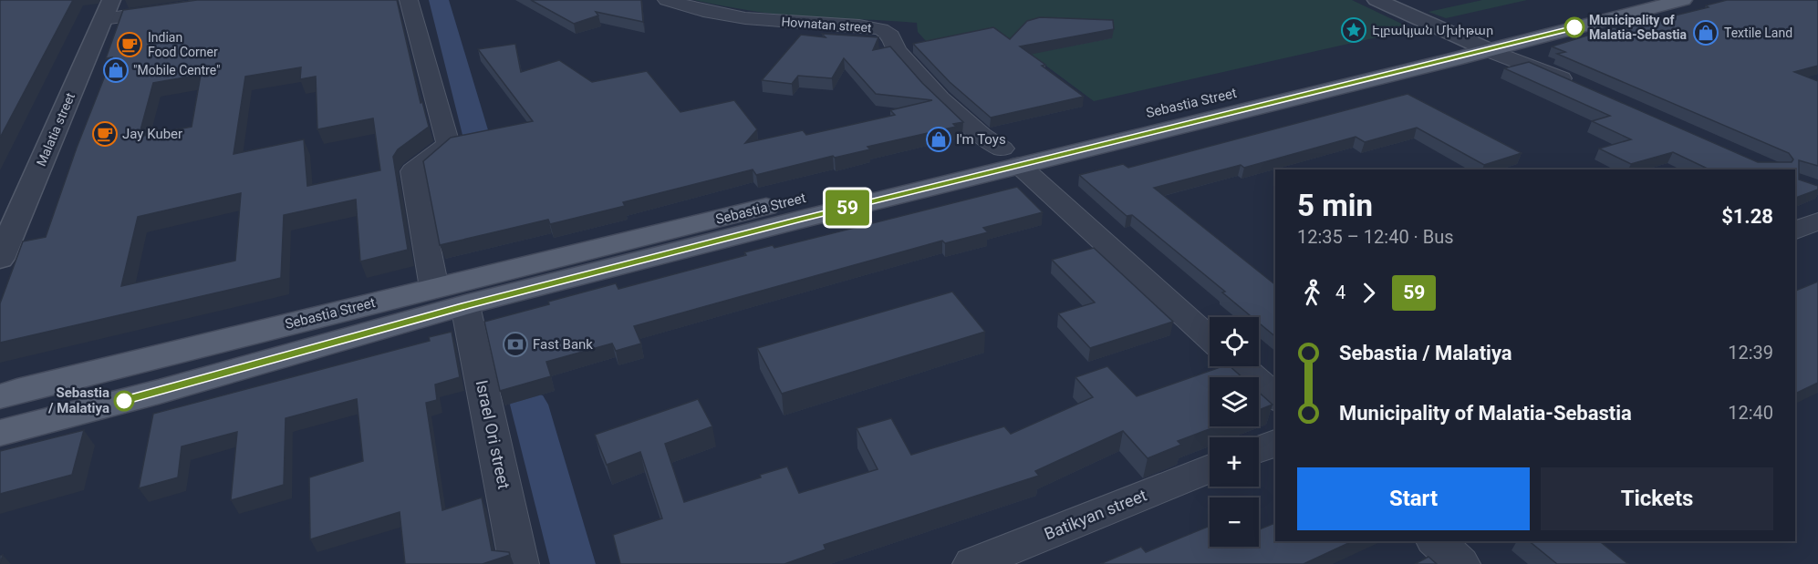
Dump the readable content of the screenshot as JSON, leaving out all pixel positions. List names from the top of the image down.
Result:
{
  "streets": {
    "main road": ["Sebastia Street"],
    "street": [
      "Hovnatan street",
      "Malatia street",
      "Israel Ori street",
      "Batikyan street"
    ]
  },
  "crossings": [
    ["Hovnatan street", "Sebastia Street"],
    ["Sebastia Street", "Israel Ori street"]
  ],
  "places": {
    "other": ["Municipality of Malatia-Sebastia", "Sebastia / Malatiya"],
    "place": ["Էլբակյան Մխիթար"],
    "shop": ["Textile Land", "\"Mobile Centre\"", "I'm Toys"],
    "cafe": ["Indian Food Corner", "Jay Kuber"],
    "bank": ["Fast Bank"]
  },
  "lines": ["bus line 59"],
  "page": {
    "on_map": "59",
    "heading": ["5 min", "12:35 – 12:40 · Bus", "$1.28"],
    "legs": ["4", "59"],
    "map_buttons": ["+", "−"],
    "list": [
      {
        "name": "Sebastia / Malatiya",
        "value": "12:39"
      },
      {
        "name": "Municipality of Malatia-Sebastia",
        "value": "12:40"
      }
    ],
    "buttons": ["Start", "Tickets"]
  }
}
